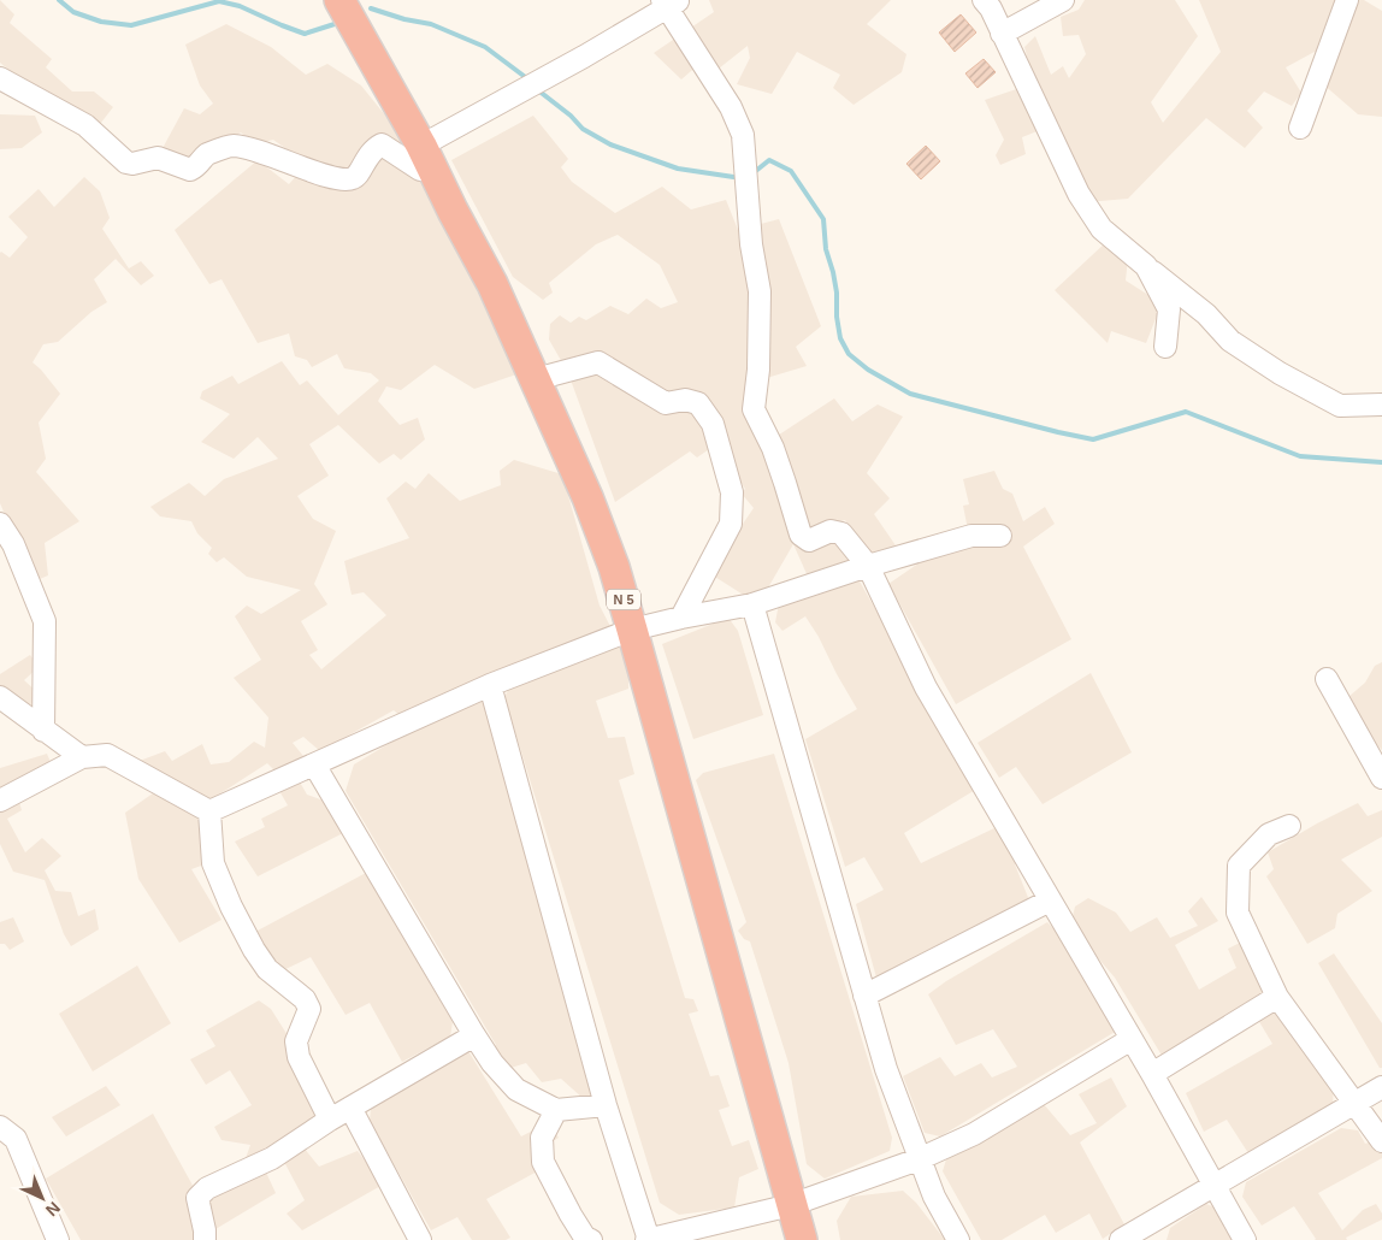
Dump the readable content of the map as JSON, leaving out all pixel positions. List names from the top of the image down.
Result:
{
  "streets": {
    "highway": ["N 5"]
  },
  "north": "bottom right"
}
